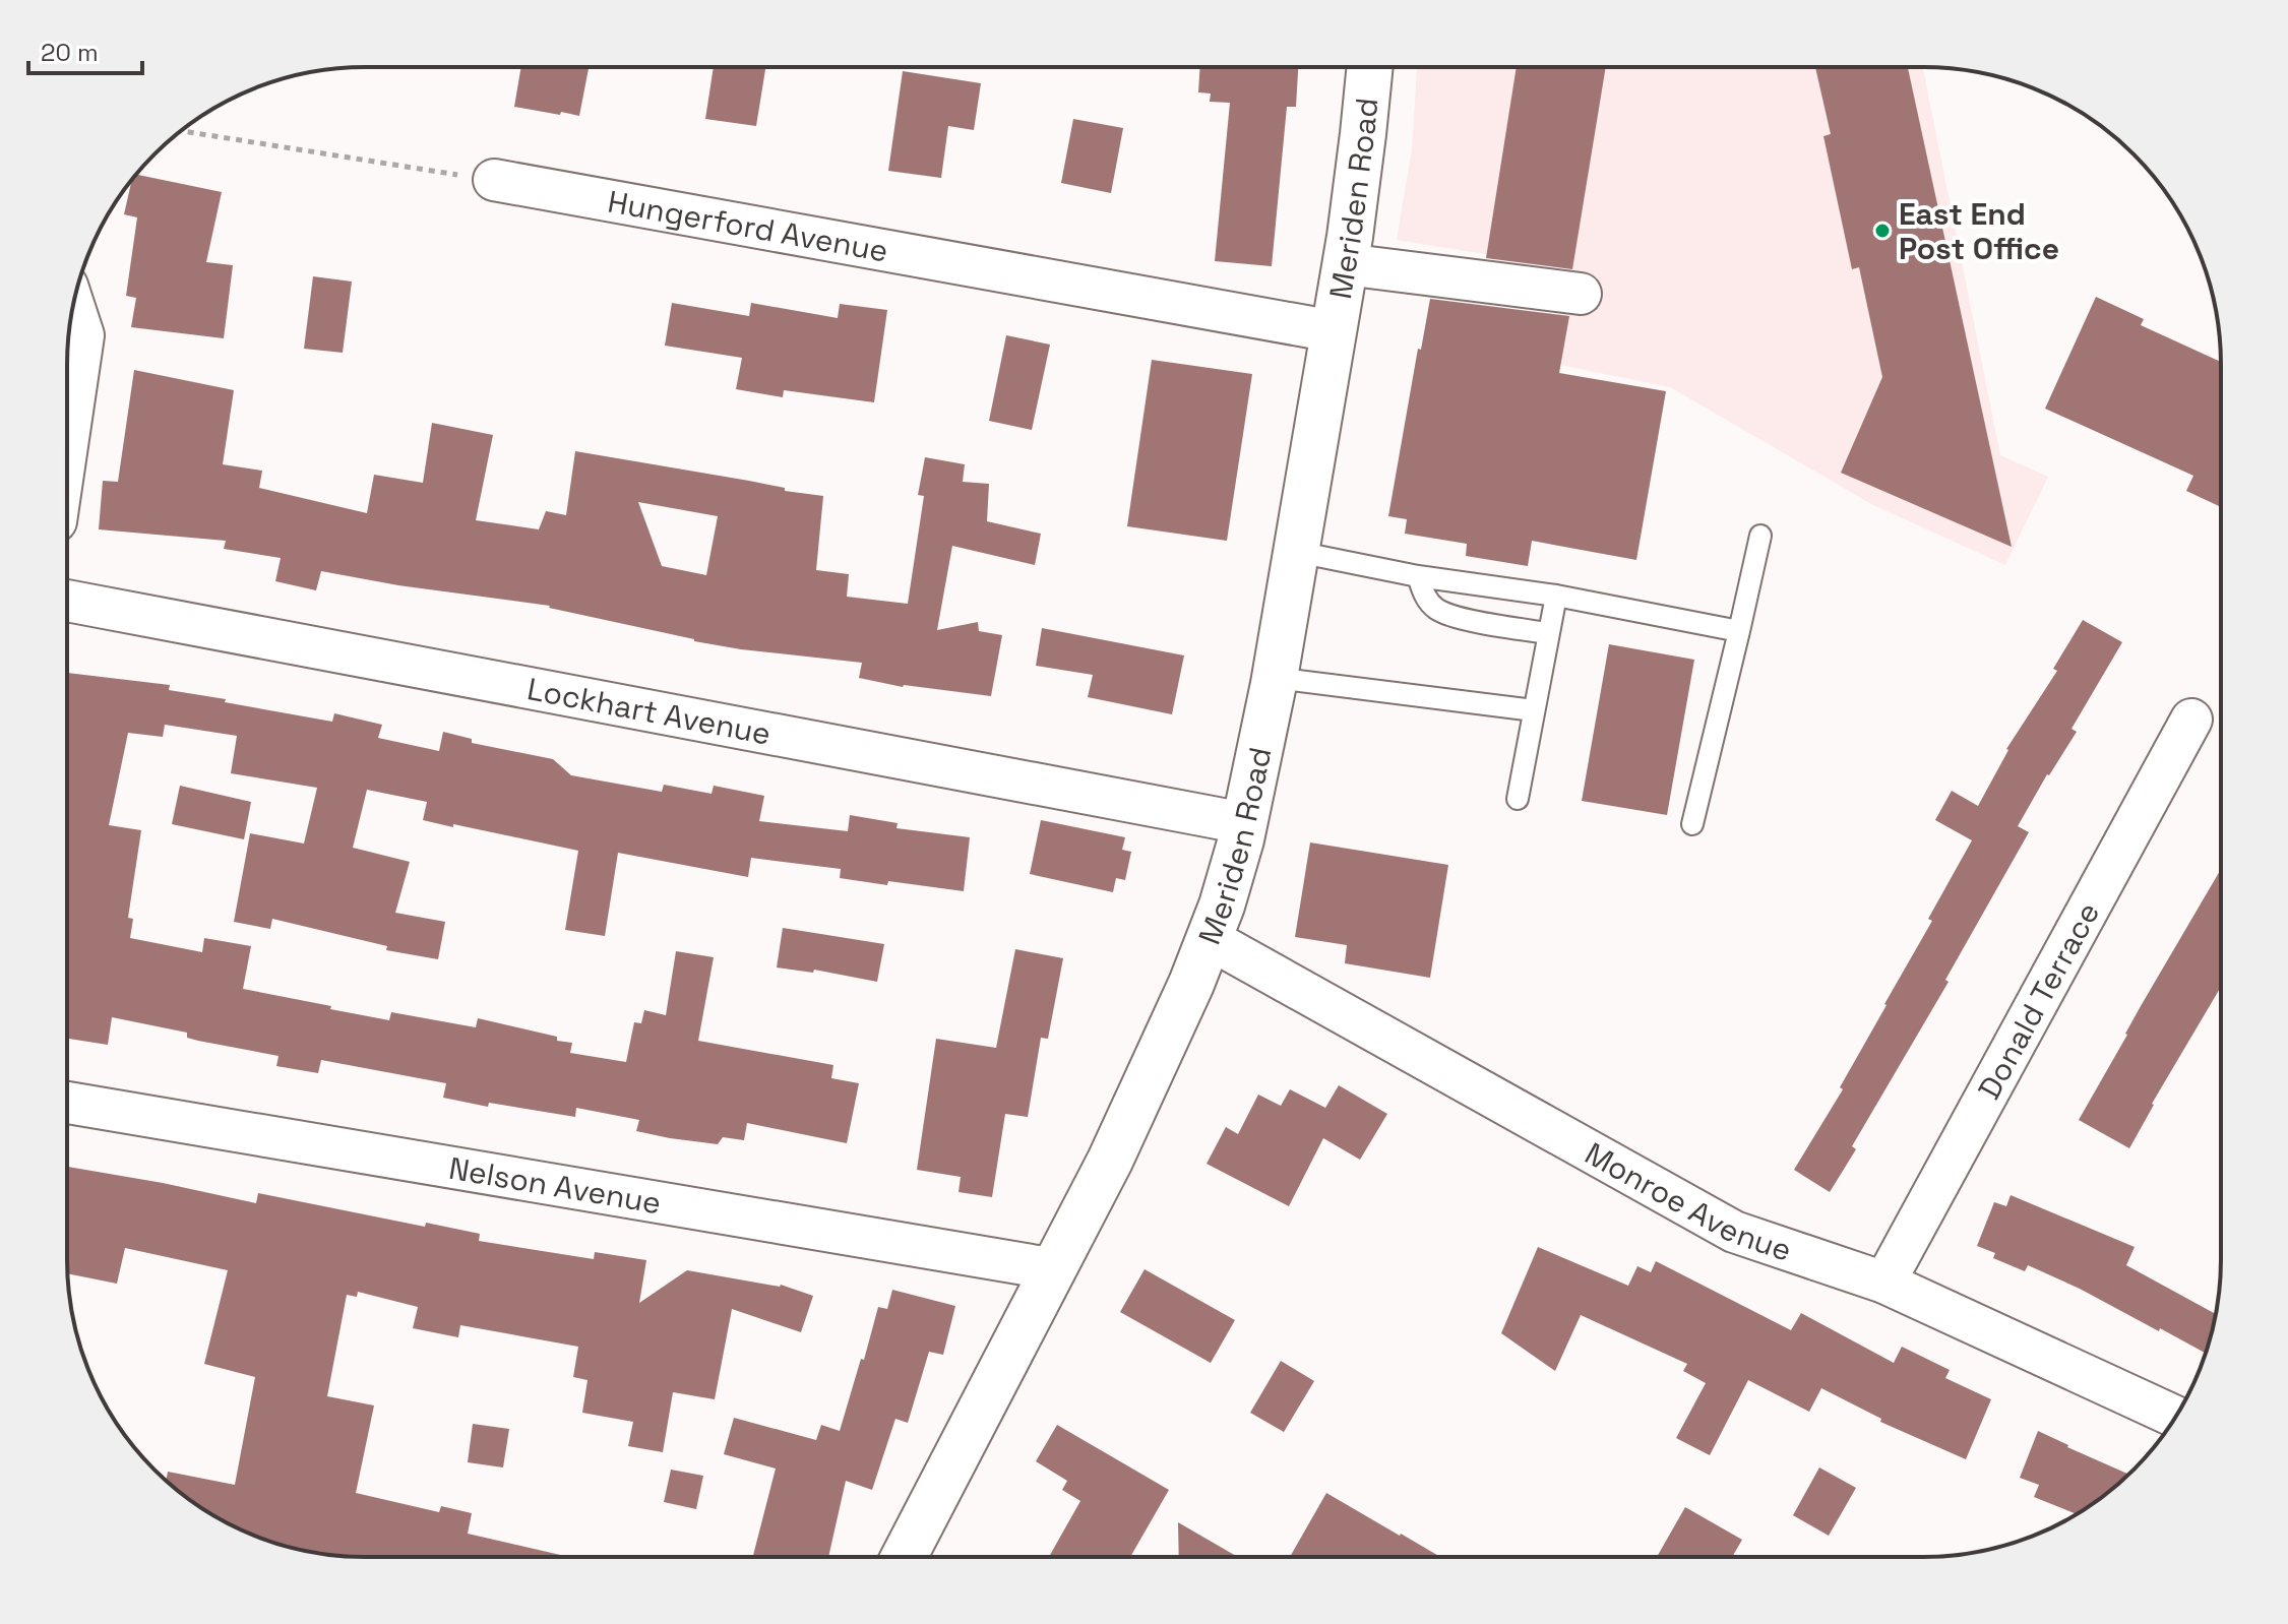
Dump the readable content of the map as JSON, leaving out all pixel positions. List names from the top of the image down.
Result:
{
  "streets": {
    "main road": ["Meriden Road"],
    "street": [
      "Hungerford Avenue",
      "Lockhart Avenue",
      "Donald Terrace",
      "Nelson Avenue",
      "Monroe Avenue"
    ]
  },
  "crossings": [
    ["Meriden Road", "Hungerford Avenue"],
    ["Meriden Road", "Lockhart Avenue"],
    ["Meriden Road", "Nelson Avenue"],
    ["Meriden Road", "Monroe Avenue"],
    ["Donald Terrace", "Monroe Avenue"]
  ],
  "places": ["East End Post Office"],
  "scale_bar": "20 m"
}
